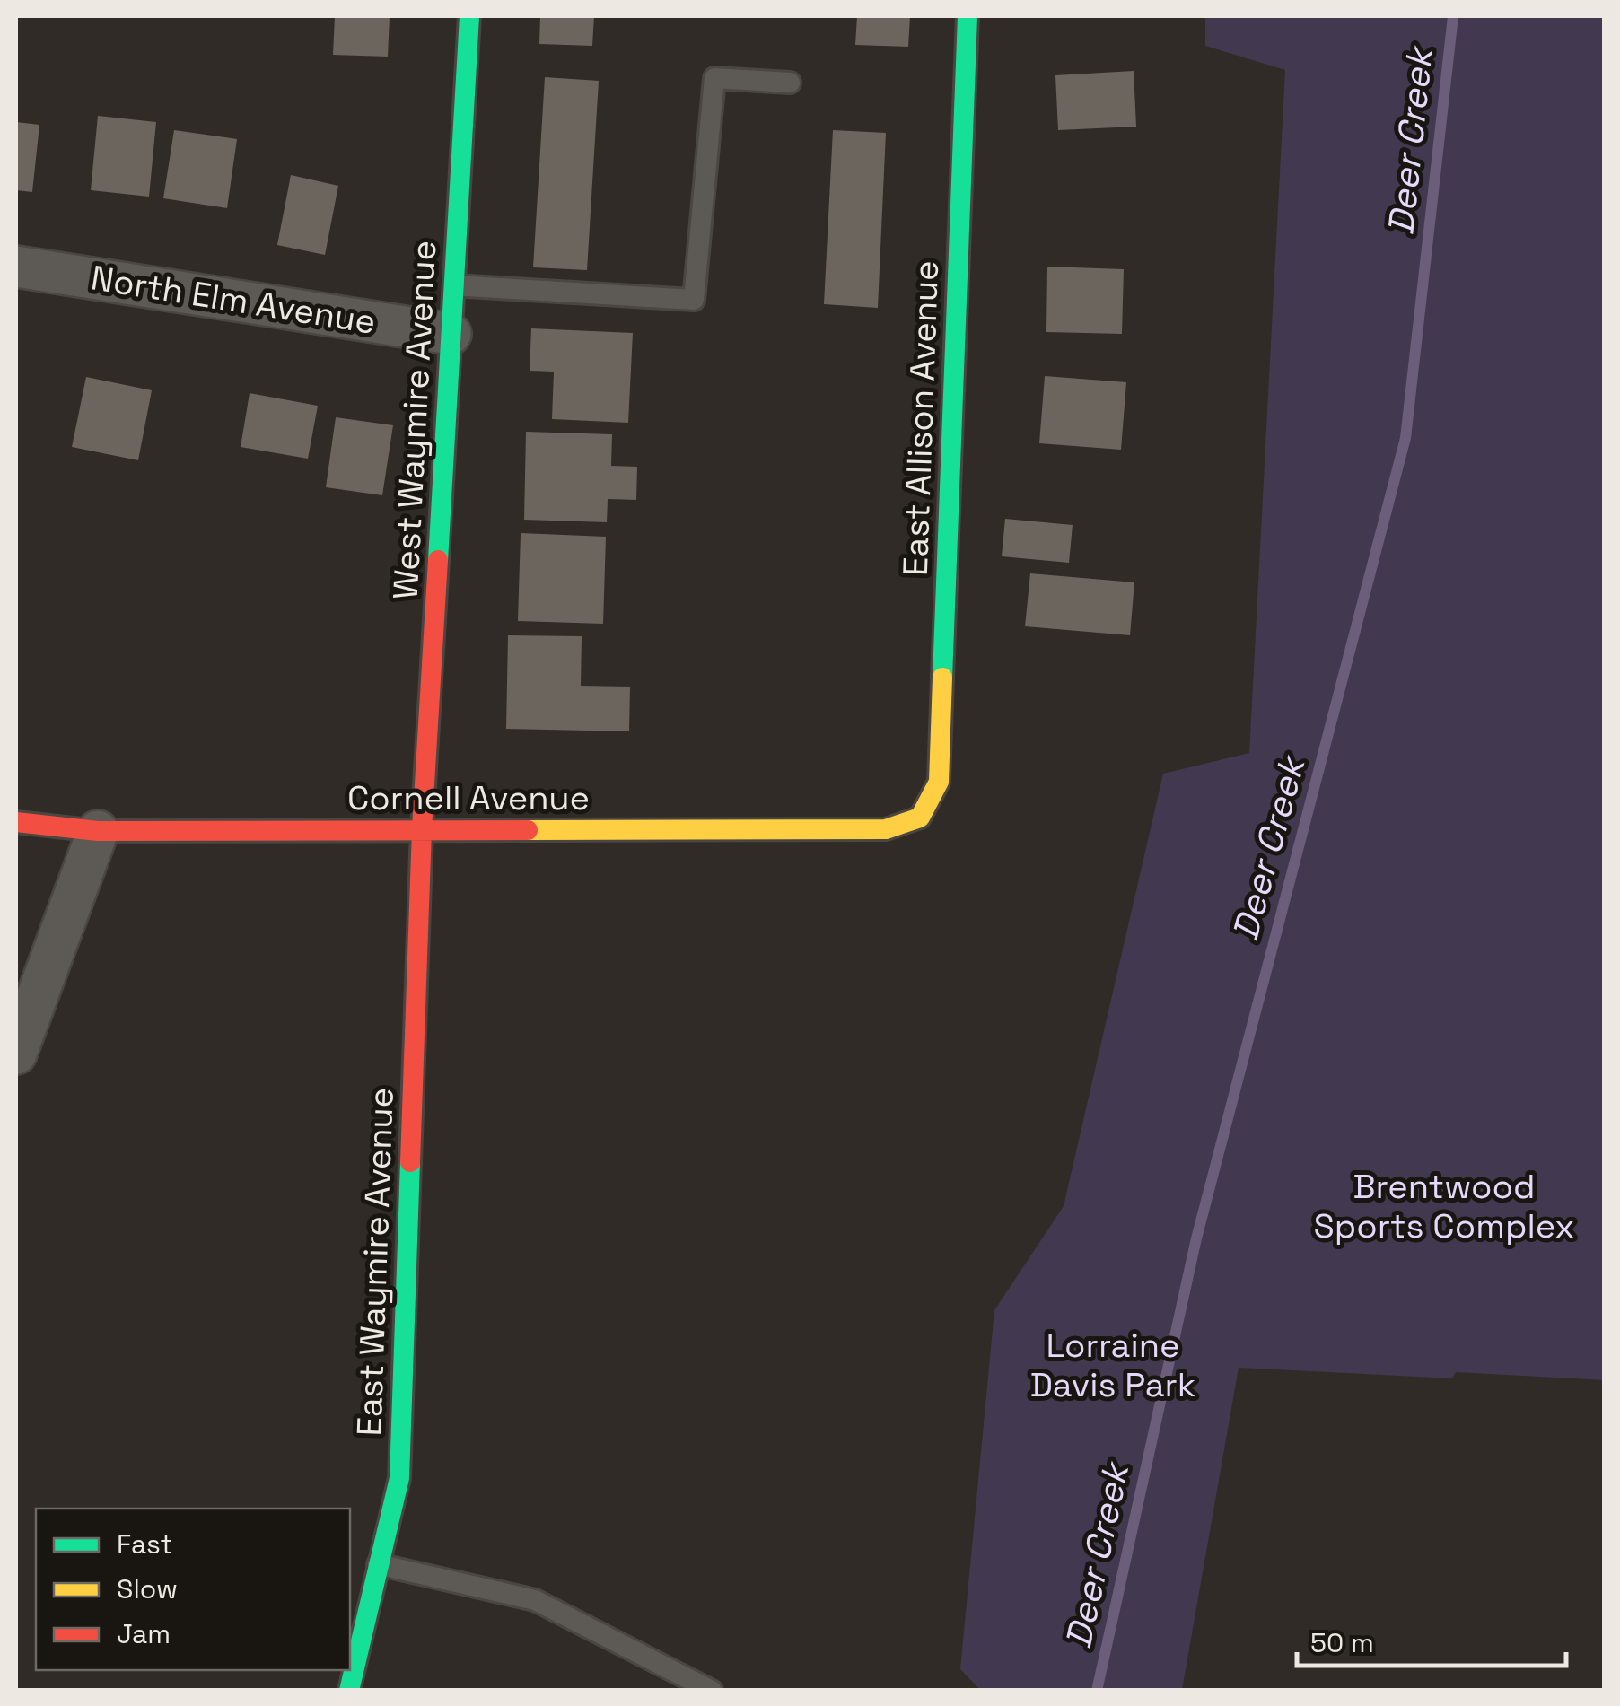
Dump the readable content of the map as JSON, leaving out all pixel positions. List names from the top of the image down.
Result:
{
  "streets": {
    "street": [
      "North Elm Avenue",
      "East Allison Avenue",
      "West Waymire Avenue",
      "Cornell Avenue",
      "East Waymire Avenue"
    ]
  },
  "crossings": [
    ["North Elm Avenue", "West Waymire Avenue"],
    ["East Allison Avenue", "Cornell Avenue"],
    ["West Waymire Avenue", "Cornell Avenue"],
    ["West Waymire Avenue", "East Waymire Avenue"],
    ["Cornell Avenue", "East Waymire Avenue"]
  ],
  "water": ["Deer Creek"],
  "parks": ["Brentwood Sports Complex", "Lorraine Davis Park"],
  "legend": ["Fast", "Slow", "Jam"],
  "scale_bar": "50 m"
}
